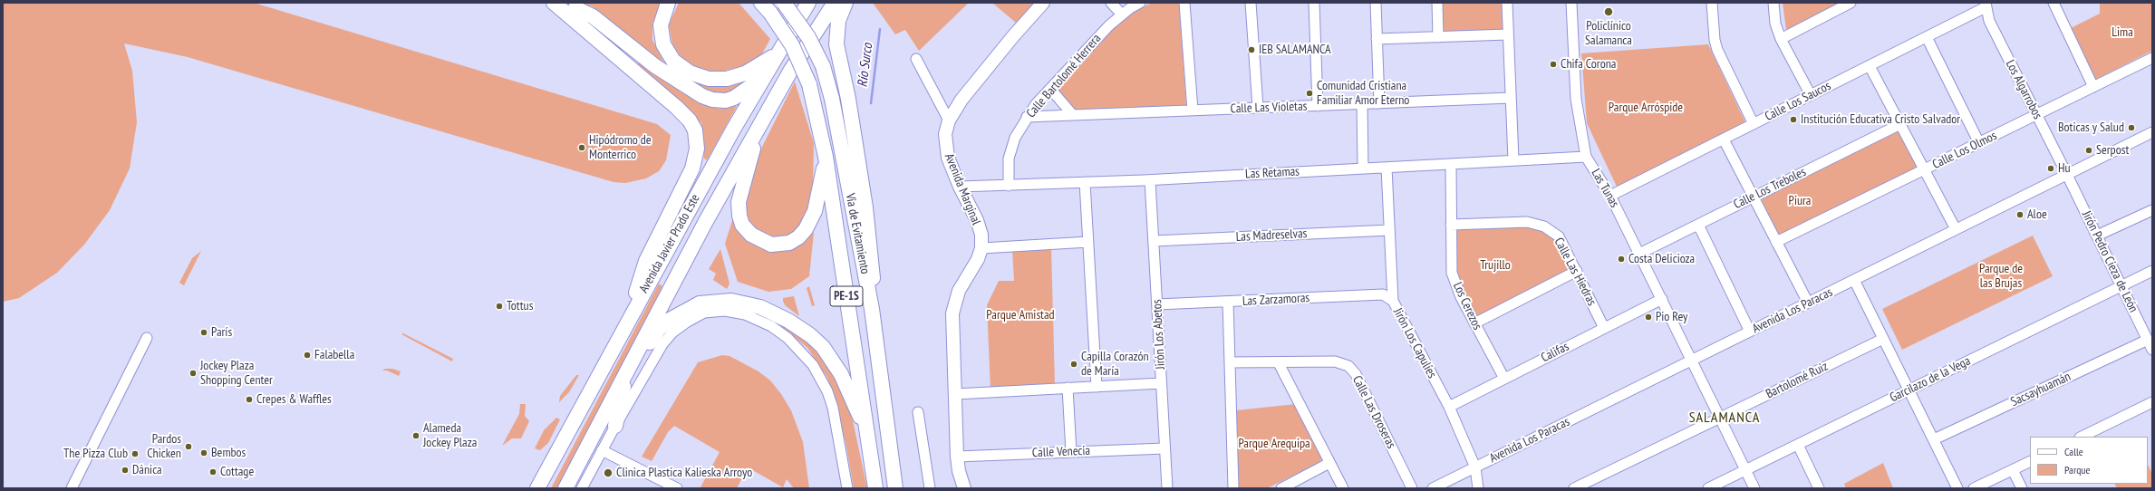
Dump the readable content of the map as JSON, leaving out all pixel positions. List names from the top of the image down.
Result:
{
  "streets": {
    "highway": ["Vía de Evitamiento", "Avenida Javier Prado Este", "PE-1S"],
    "main road": ["Avenida Marginal"],
    "street": [
      "Calle Bartolomé Herrera",
      "Los Algarrobos",
      "Calle Los Saucos",
      "Calle Las Violetas",
      "Calle Los Olmos",
      "Las Retamas",
      "Las Tunas",
      "Calle Los Treboles",
      "Las Madreselvas",
      "Jirón Pedro Cieza de León",
      "Calle Las Hiedras",
      "Las Zarzamoras",
      "Los Cerezos",
      "Avenida Los Paracas",
      "Jirón Los Abetos",
      "Jirón Los Capulíes",
      "Califas",
      "Garcilazo de la Vega",
      "Bartolomé Ruiz",
      "Sacsayhuamán",
      "Calle Las Droseras",
      "Calle Venecia"
    ]
  },
  "crossings": [
    ["Calle Bartolomé Herrera", "Calle Las Violetas"],
    ["Calle Bartolomé Herrera", "Las Retamas"],
    ["Los Algarrobos", "Calle Los Saucos"],
    ["Los Algarrobos", "Calle Los Olmos"],
    ["Los Algarrobos", "Jirón Pedro Cieza de León"],
    ["Los Algarrobos", "Avenida Los Paracas"],
    ["Calle Los Saucos", "Las Tunas"],
    ["Las Retamas", "Las Tunas"],
    ["Las Retamas", "Avenida Marginal"],
    ["Las Retamas", "Los Cerezos"],
    ["Las Retamas", "Jirón Los Abetos"],
    ["Las Retamas", "Jirón Los Capulíes"],
    ["Las Tunas", "Calle Los Treboles"],
    ["Las Tunas", "Avenida Los Paracas"],
    ["Las Tunas", "Califas"],
    ["Las Tunas", "Garcilazo de la Vega"],
    ["Las Tunas", "Bartolomé Ruiz"],
    ["Avenida Marginal", "Calle Venecia"],
    ["Las Madreselvas", "Jirón Los Abetos"],
    ["Las Madreselvas", "Jirón Los Capulíes"],
    ["Jirón Pedro Cieza de León", "Avenida Los Paracas"],
    ["Jirón Pedro Cieza de León", "Garcilazo de la Vega"],
    ["Jirón Pedro Cieza de León", "Sacsayhuamán"],
    ["Calle Las Hiedras", "Los Cerezos"],
    ["Calle Las Hiedras", "Califas"],
    ["Las Zarzamoras", "Jirón Los Abetos"],
    ["Las Zarzamoras", "Jirón Los Capulíes"],
    ["Los Cerezos", "Califas"],
    ["Avenida Los Paracas", "Jirón Los Capulíes"],
    ["Jirón Los Abetos", "Calle Venecia"],
    ["Jirón Los Capulíes", "Califas"]
  ],
  "districts": ["SALAMANCA"],
  "water": ["Río Surco"],
  "parks": [
    "Lima",
    "Parque Arróspide",
    "Piura",
    "Trujillo",
    "Parque de las Brujas",
    "Parque Amistad",
    "Parque Arequipa"
  ],
  "places": [
    "Policlínico Salamanca",
    "IEB SALAMANCA",
    "Chifa Corona",
    "Comunidad Cristiana Familiar Amor Eterno",
    "Institución Educativa Cristo Salvador",
    "Boticas y Salud",
    "Hipódromo de Monterrico",
    "Serpost",
    "Hu",
    "Aloe",
    "Costa Delicioza",
    "Tottus",
    "Pio Rey",
    "París",
    "Falabella",
    "Capilla Corazón de María",
    "Jockey Plaza Shopping Center",
    "Crepes & Waffles",
    "Alameda Jockey Plaza",
    "Pardos Chicken",
    "Bembos",
    "The Pizza Club",
    "Dánica",
    "Cottage",
    "Clinica Plastica Kalieska Arroyo"
  ],
  "legend": ["Calle", "Parque"]
}
